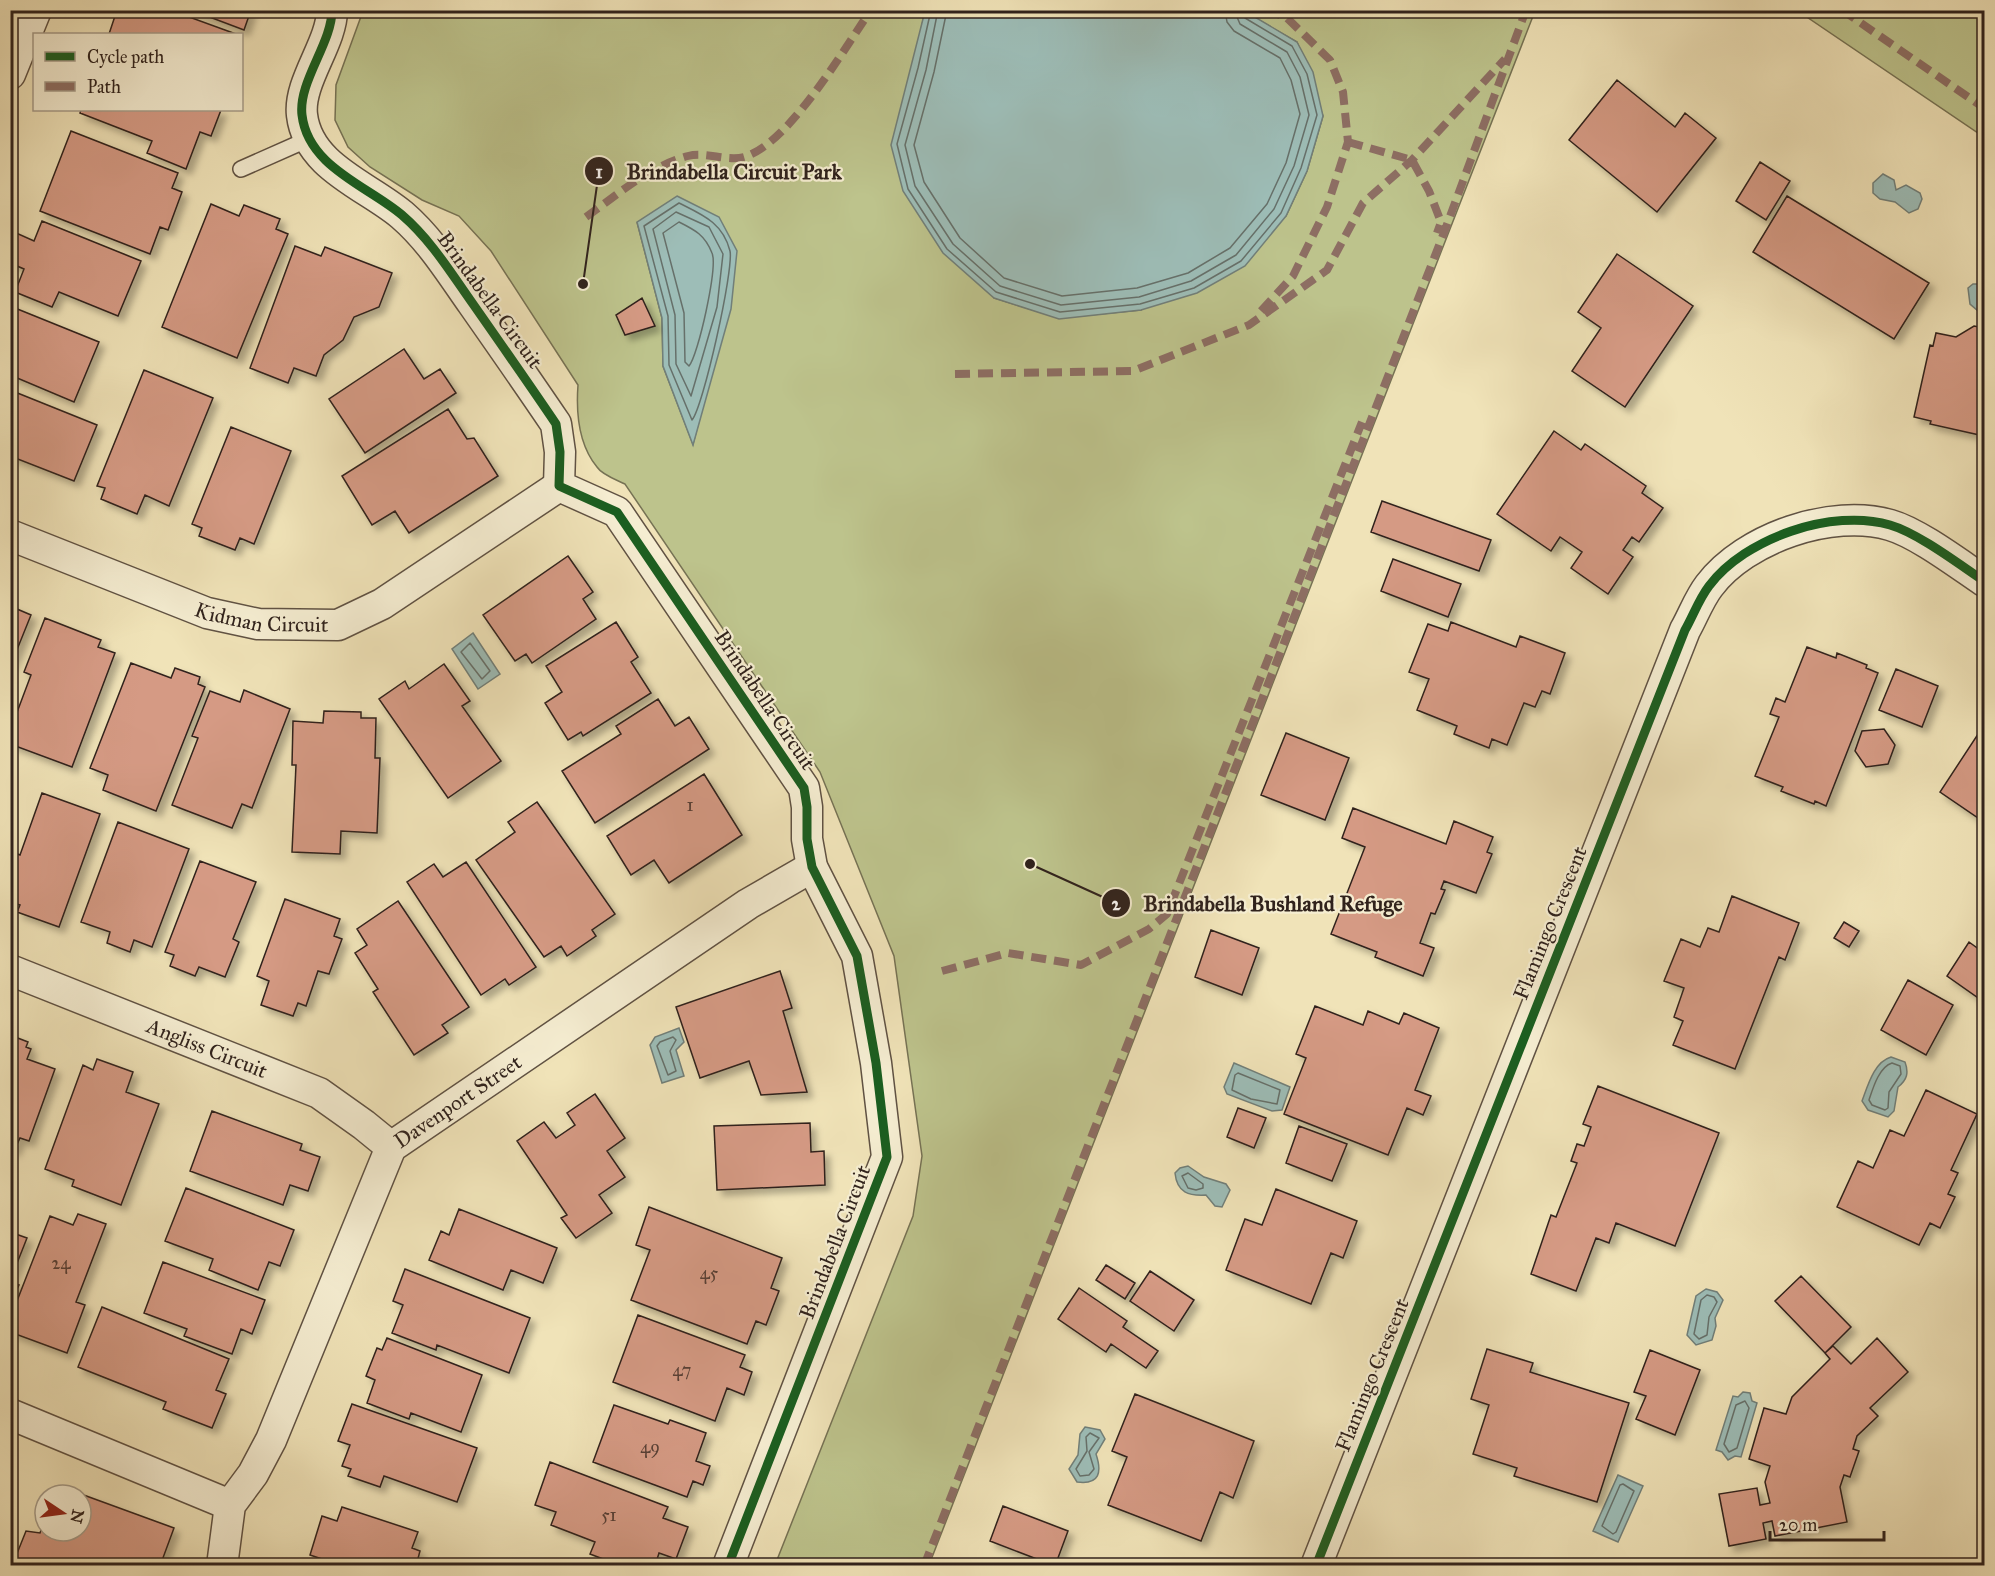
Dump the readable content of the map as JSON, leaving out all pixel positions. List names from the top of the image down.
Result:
{
  "streets": {
    "street": [
      "Brindabella Circuit",
      "Kidman Circuit",
      "Flamingo Crescent",
      "Angliss Circuit",
      "Davenport Street"
    ]
  },
  "crossings": [
    ["Brindabella Circuit", "Kidman Circuit"],
    ["Brindabella Circuit", "Davenport Street"],
    ["Angliss Circuit", "Davenport Street"]
  ],
  "places": ["Brindabella Circuit Park", "Brindabella Bushland Refuge"],
  "house_numbers": [
    "1",
    "24",
    "45",
    "47",
    "49",
    "51"
  ],
  "legend": ["Cycle path", "Path"],
  "scale_bar": "20 m",
  "north": "right"
}
